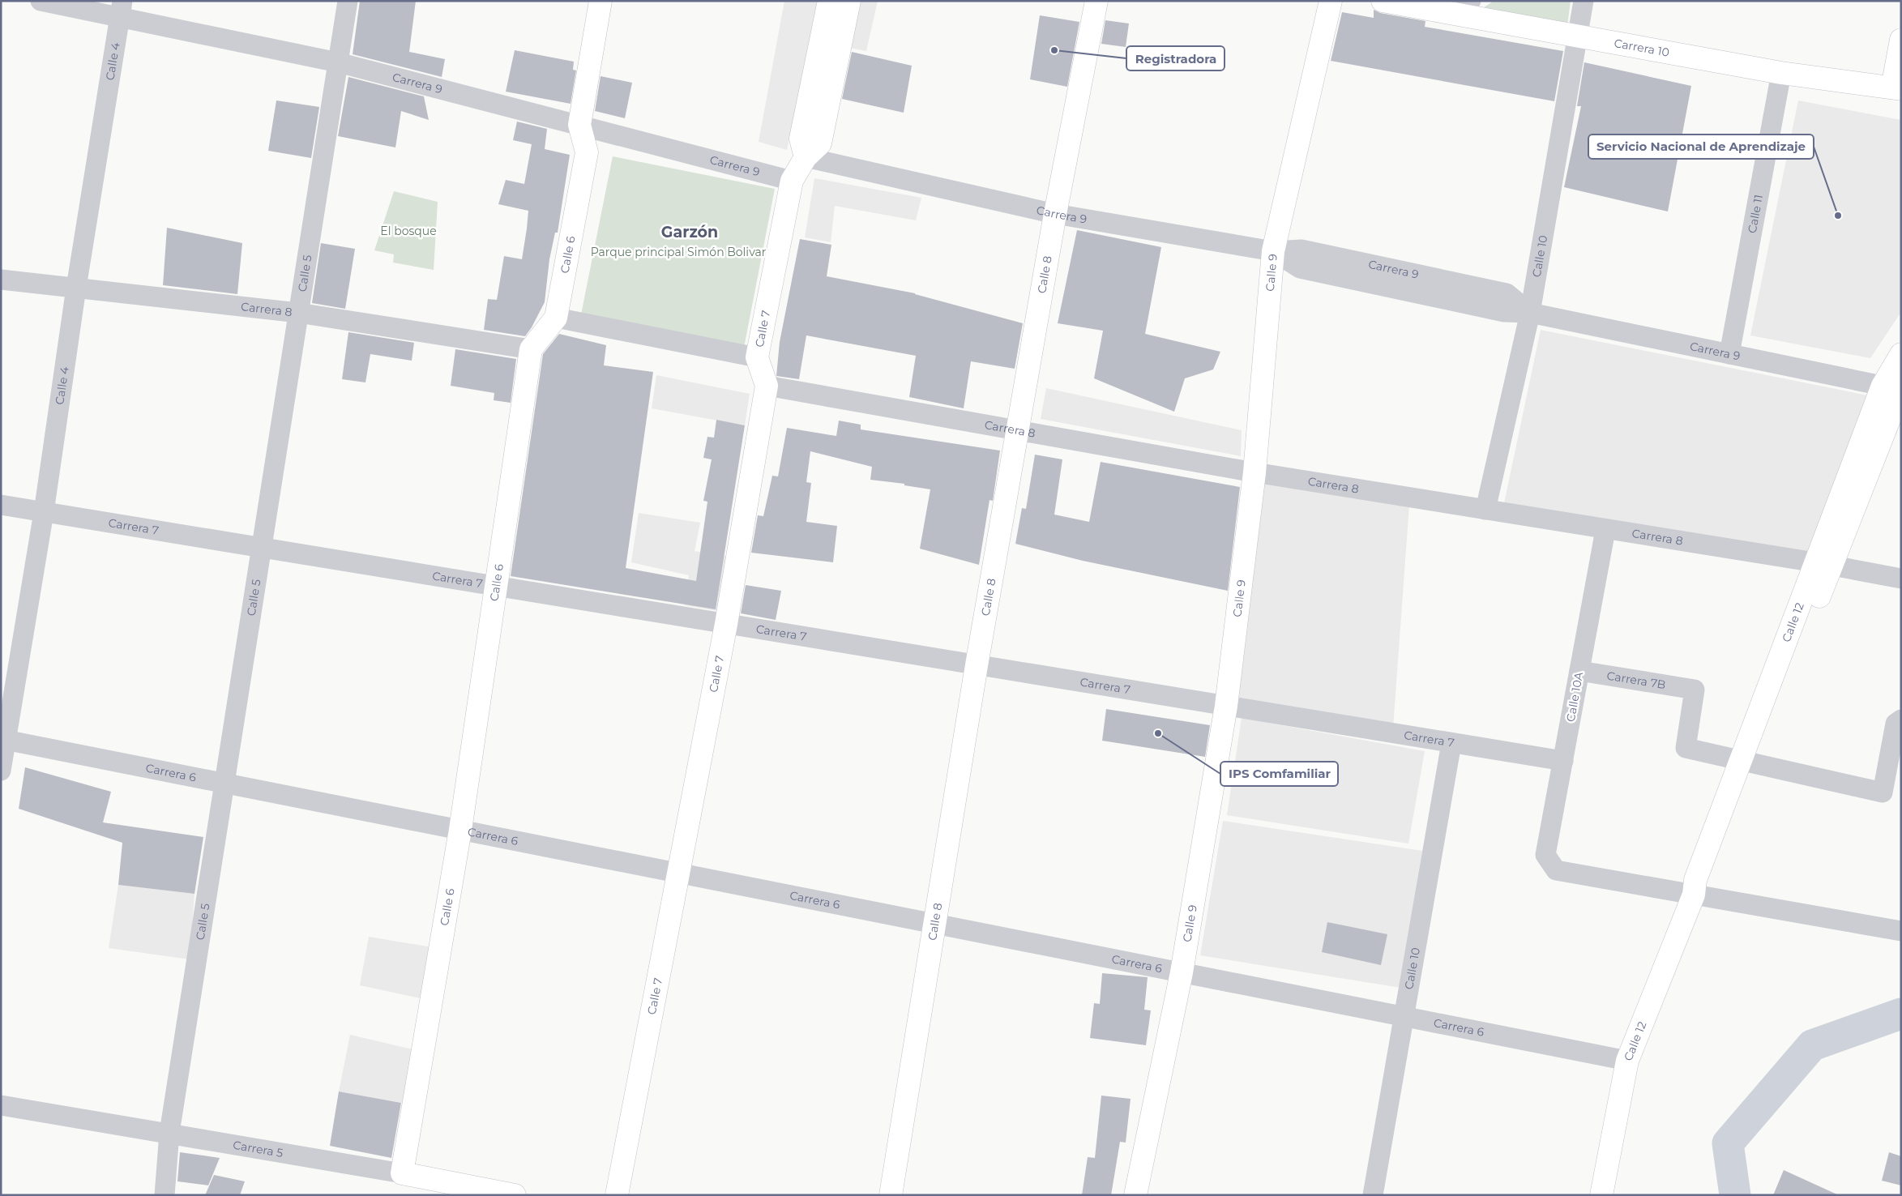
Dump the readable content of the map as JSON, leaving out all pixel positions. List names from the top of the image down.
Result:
{
  "streets": {
    "street": [
      "Carrera 10",
      "Calle 4",
      "Carrera 9",
      "Calle 11",
      "Calle 6",
      "Calle 10",
      "Calle 9",
      "Calle 5",
      "Calle 8",
      "Carrera 8",
      "Calle 7",
      "Carrera 7",
      "Calle 12",
      "Carrera 7B",
      "Calle 10A",
      "Carrera 6",
      "Carrera 5"
    ]
  },
  "crossings": [
    ["Carrera 10", "Calle 11"],
    ["Carrera 10", "Calle 10"],
    ["Calle 4", "Carrera 9"],
    ["Calle 4", "Carrera 8"],
    ["Calle 4", "Carrera 7"],
    ["Calle 4", "Carrera 6"],
    ["Carrera 9", "Calle 11"],
    ["Carrera 9", "Calle 6"],
    ["Carrera 9", "Calle 10"],
    ["Carrera 9", "Calle 9"],
    ["Carrera 9", "Calle 5"],
    ["Carrera 9", "Calle 8"],
    ["Carrera 9", "Calle 7"],
    ["Carrera 9", "Calle 12"],
    ["Calle 6", "Carrera 8"],
    ["Calle 6", "Carrera 7"],
    ["Calle 6", "Carrera 6"],
    ["Calle 6", "Carrera 5"],
    ["Calle 10", "Carrera 8"],
    ["Calle 10", "Carrera 7"],
    ["Calle 10", "Carrera 6"],
    ["Calle 9", "Carrera 8"],
    ["Calle 9", "Carrera 7"],
    ["Calle 9", "Carrera 6"],
    ["Calle 5", "Carrera 8"],
    ["Calle 5", "Carrera 7"],
    ["Calle 5", "Carrera 6"],
    ["Calle 5", "Carrera 5"],
    ["Calle 8", "Carrera 8"],
    ["Calle 8", "Carrera 7"],
    ["Calle 8", "Carrera 6"],
    ["Carrera 8", "Calle 7"],
    ["Carrera 8", "Calle 12"],
    ["Carrera 8", "Calle 10A"],
    ["Calle 7", "Carrera 7"],
    ["Calle 7", "Carrera 6"],
    ["Carrera 7", "Calle 10A"],
    ["Calle 12", "Carrera 7B"],
    ["Calle 12", "Calle 10A"],
    ["Calle 12", "Carrera 6"],
    ["Carrera 7B", "Calle 10A"]
  ],
  "districts": ["Garzón"],
  "parks": ["El bosque", "Parque principal Simón Bolivar"],
  "places": ["Registradora", "Servicio Nacional de Aprendizaje", "IPS Comfamiliar"]
}
